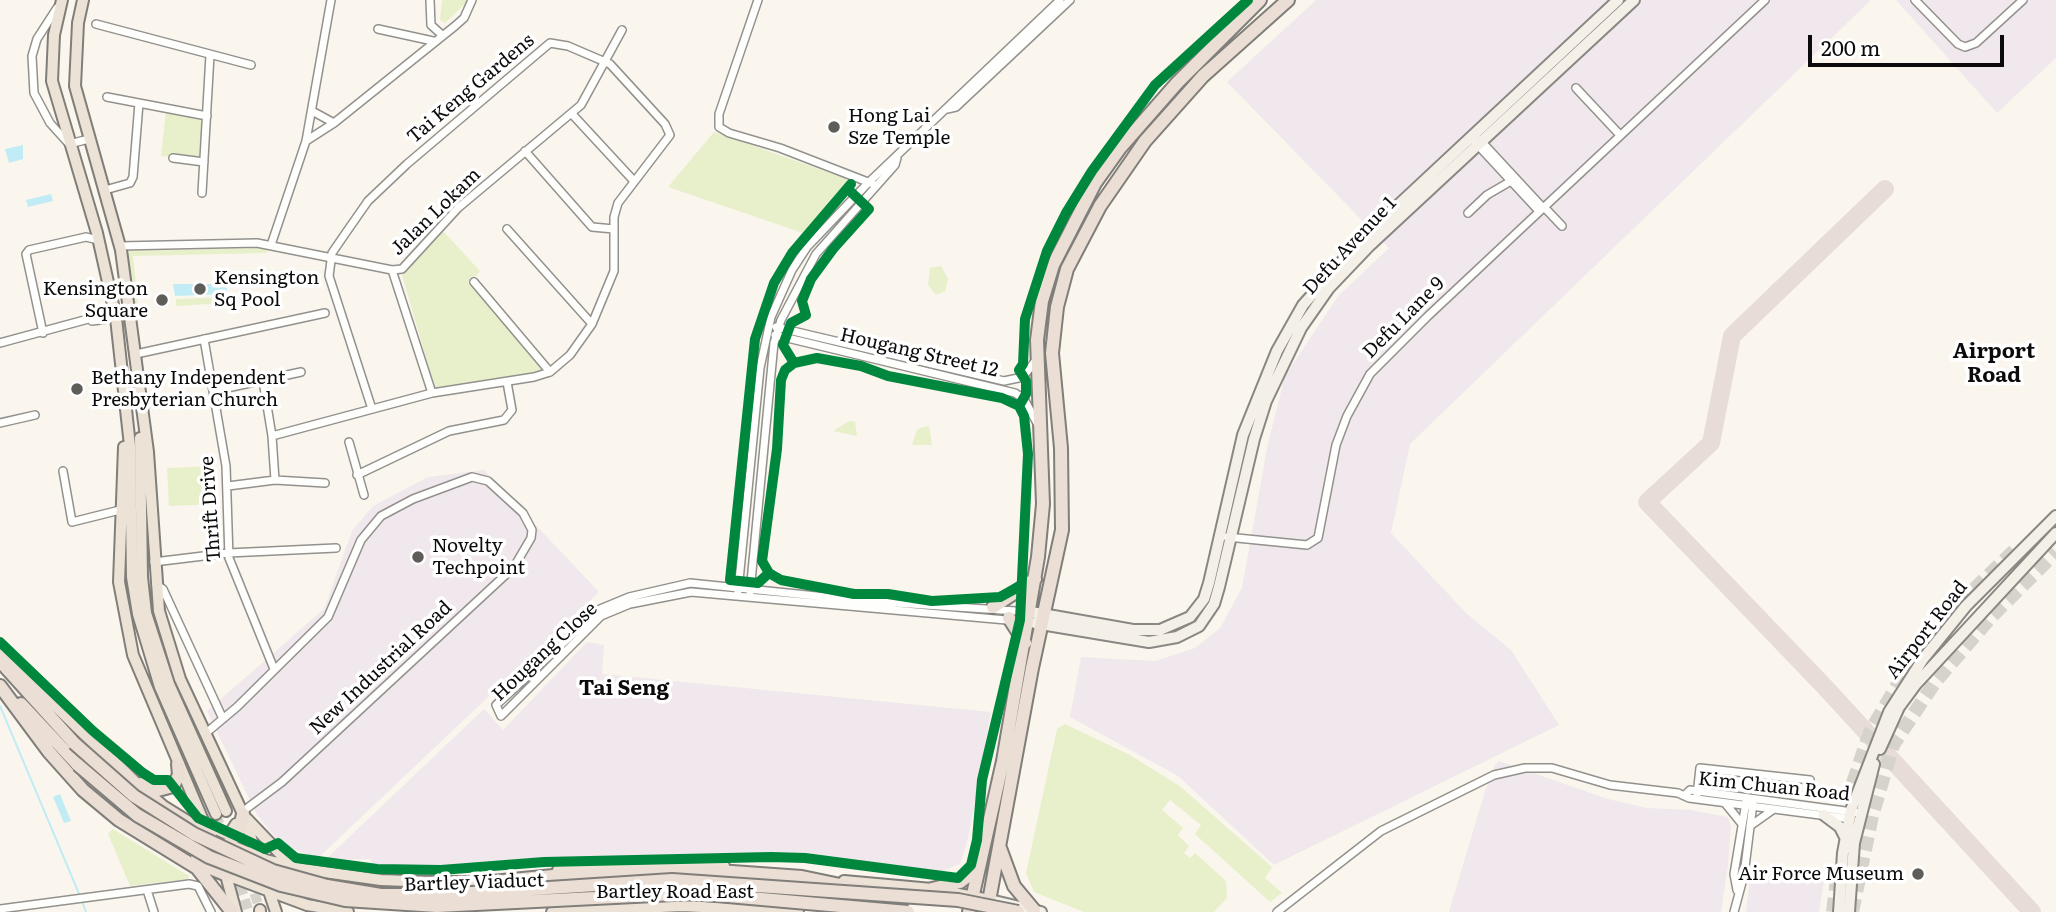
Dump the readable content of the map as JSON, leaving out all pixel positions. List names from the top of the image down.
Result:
{
  "streets": {
    "highway": ["Bartley Viaduct"],
    "main road": ["Defu Avenue 1", "Airport Road", "Bartley Road East"],
    "street": [
      "Tai Keng Gardens",
      "Jalan Lokam",
      "Defu Lane 9",
      "Hougang Street 12",
      "Thrift Drive",
      "Hougang Close",
      "New Industrial Road",
      "Kim Chuan Road"
    ]
  },
  "crossings": [
    ["Tai Keng Gardens", "Jalan Lokam"],
    ["Defu Avenue 1", "Defu Lane 9"],
    ["Defu Avenue 1", "Hougang Close"],
    ["Thrift Drive", "New Industrial Road"],
    ["Airport Road", "Kim Chuan Road"]
  ],
  "districts": ["Airport Road", "Tai Seng"],
  "places": [
    "Hong Lai Sze Temple",
    "Kensington Sq Pool",
    "Kensington Square",
    "Bethany Independent Presbyterian Church",
    "Novelty Techpoint",
    "Air Force Museum"
  ],
  "scale_bar": "200 m"
}
